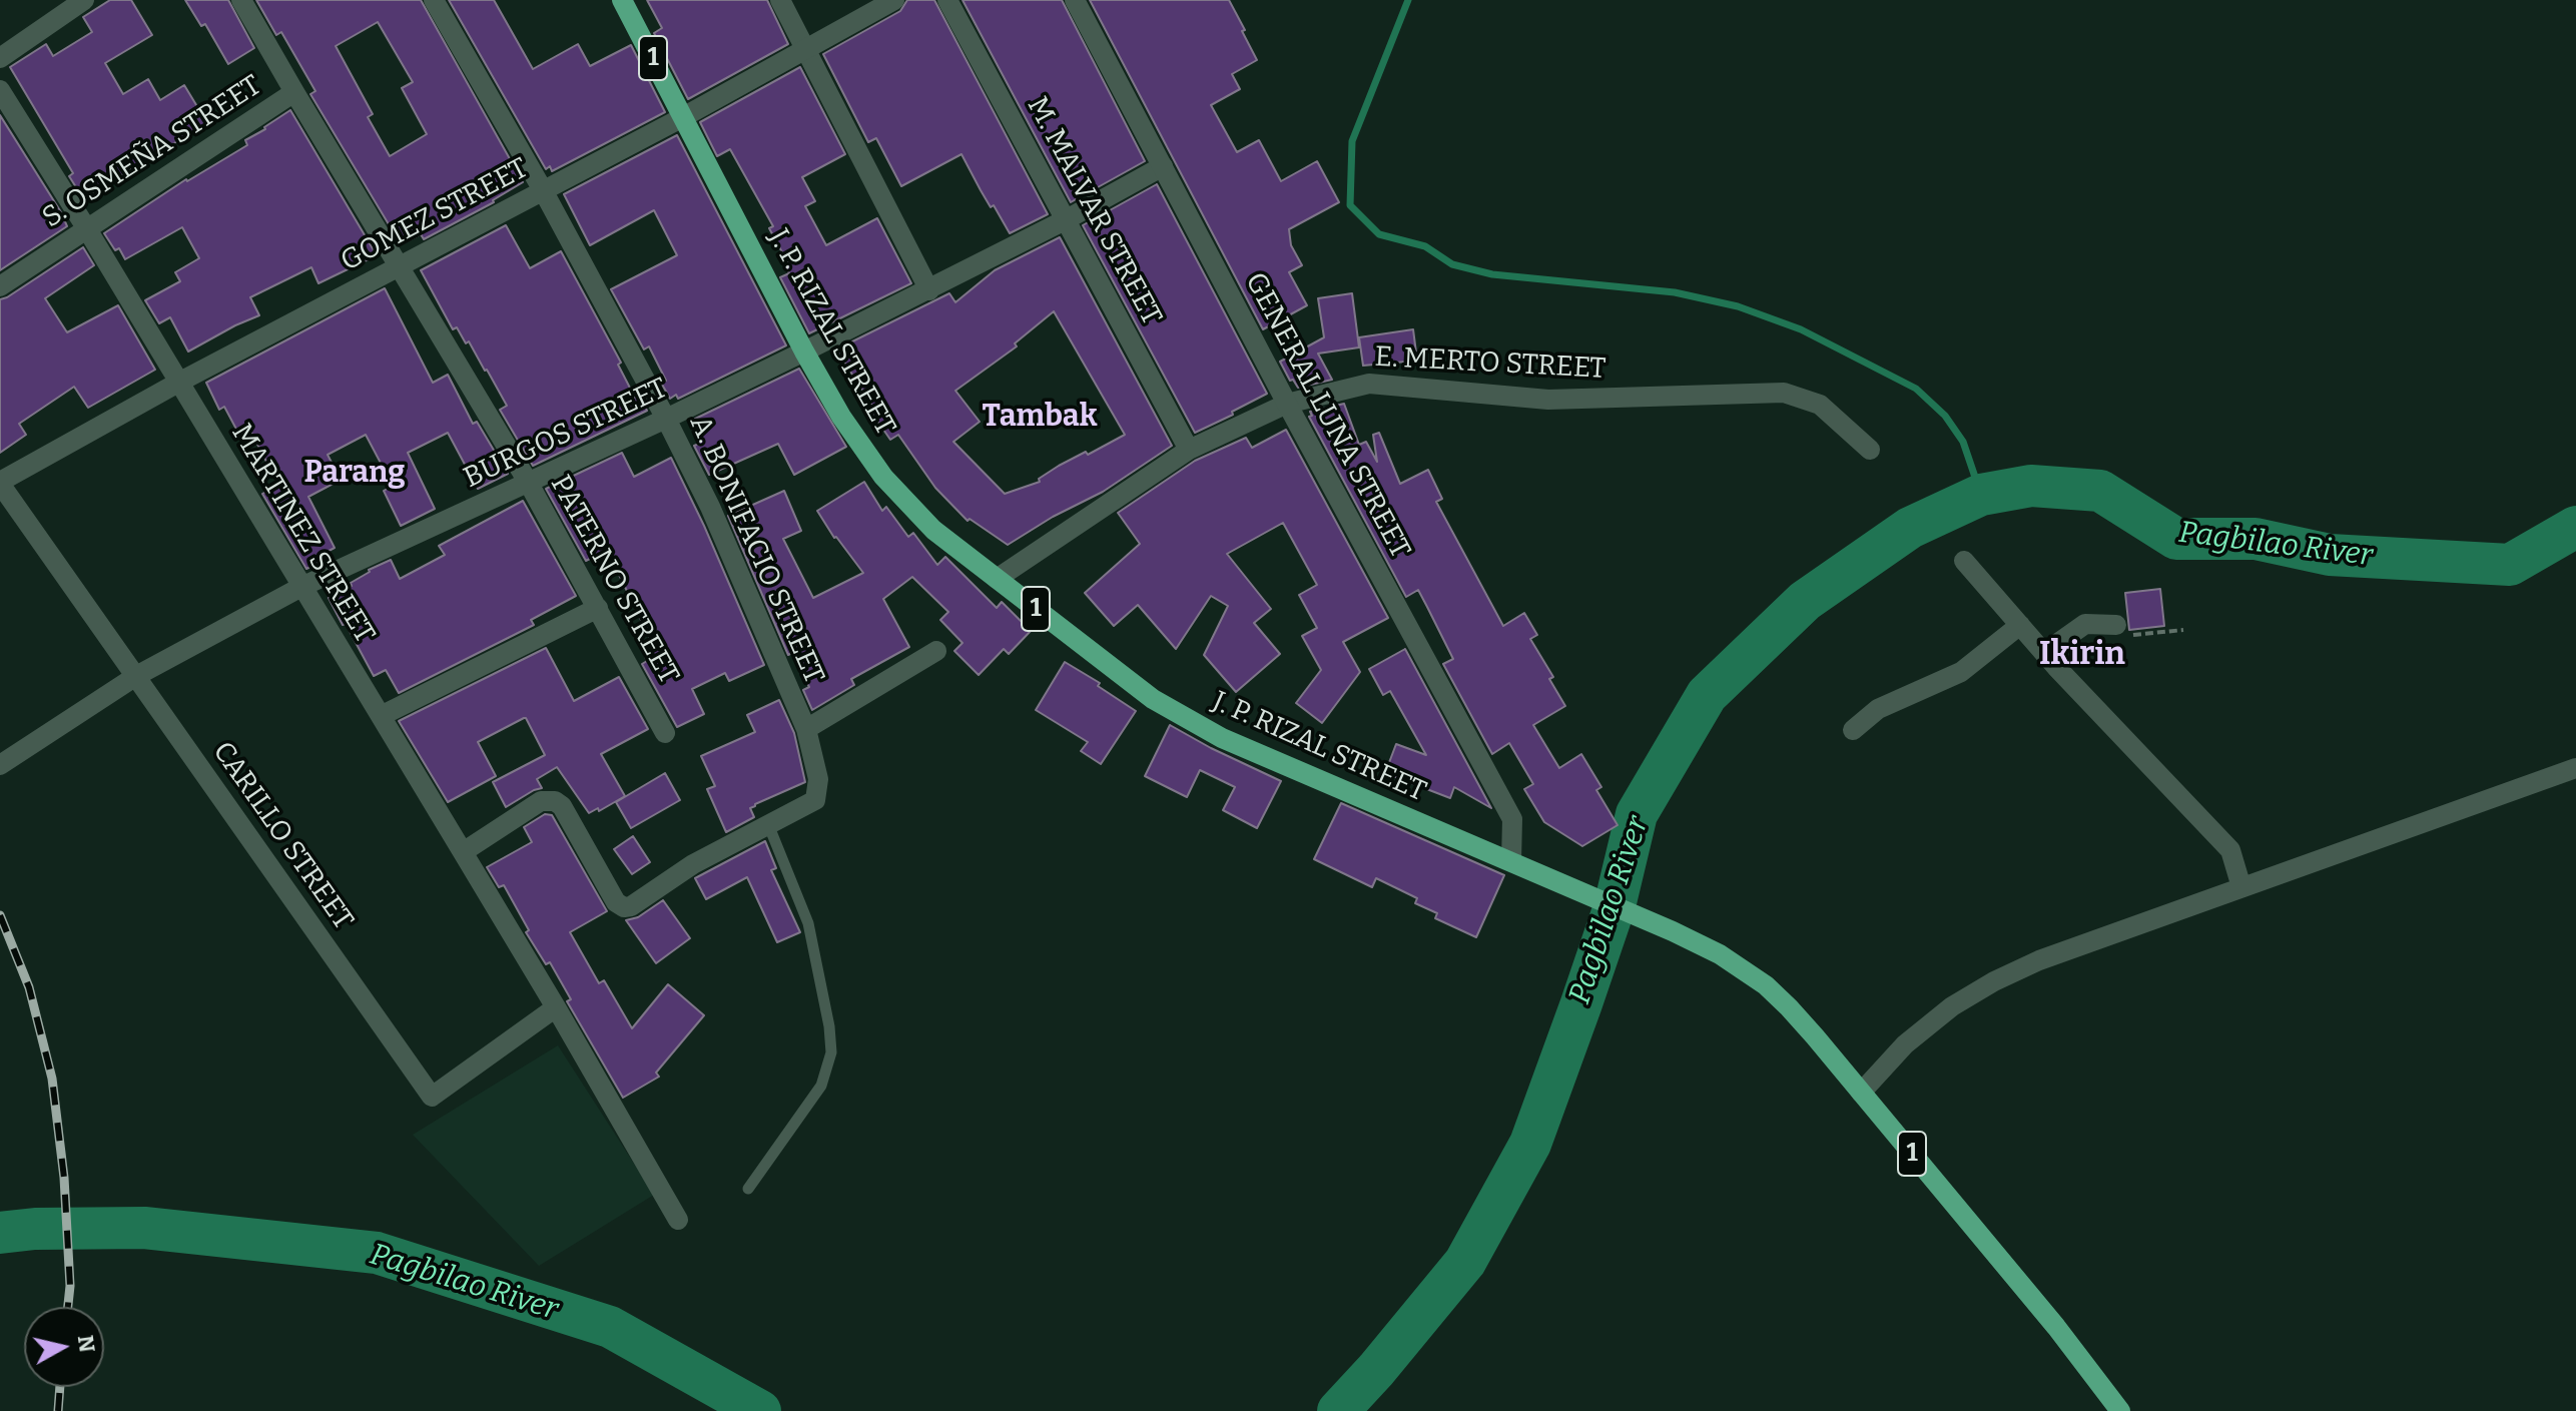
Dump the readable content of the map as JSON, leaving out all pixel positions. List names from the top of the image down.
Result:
{
  "streets": {
    "main road": ["1", "J. P. RIZAL STREET"],
    "street": [
      "S. OSMEÑA STREET",
      "M. MALVAR STREET",
      "GOMEZ STREET",
      "E. MERTO STREET",
      "GENERAL LUNA STREET",
      "BURGOS STREET",
      "MARTINEZ STREET",
      "A. BONIFACIO STREET",
      "PATERNO STREET",
      "CARILLO STREET"
    ]
  },
  "crossings": [
    ["1", "J. P. RIZAL STREET"],
    ["S. OSMEÑA STREET", "MARTINEZ STREET"],
    ["S. OSMEÑA STREET", "PATERNO STREET"],
    ["M. MALVAR STREET", "E. MERTO STREET"],
    ["M. MALVAR STREET", "BURGOS STREET"],
    ["GOMEZ STREET", "J. P. RIZAL STREET"],
    ["GOMEZ STREET", "MARTINEZ STREET"],
    ["GOMEZ STREET", "A. BONIFACIO STREET"],
    ["GOMEZ STREET", "PATERNO STREET"],
    ["GOMEZ STREET", "CARILLO STREET"],
    ["J. P. RIZAL STREET", "E. MERTO STREET"],
    ["J. P. RIZAL STREET", "GENERAL LUNA STREET"],
    ["J. P. RIZAL STREET", "BURGOS STREET"],
    ["E. MERTO STREET", "GENERAL LUNA STREET"],
    ["GENERAL LUNA STREET", "BURGOS STREET"],
    ["BURGOS STREET", "MARTINEZ STREET"],
    ["BURGOS STREET", "A. BONIFACIO STREET"],
    ["BURGOS STREET", "PATERNO STREET"],
    ["BURGOS STREET", "CARILLO STREET"],
    ["MARTINEZ STREET", "A. BONIFACIO STREET"],
    ["MARTINEZ STREET", "CARILLO STREET"]
  ],
  "districts": ["Tambak", "Parang", "Ikirin"],
  "water": ["Pagbilao River"],
  "north": "right"
}
